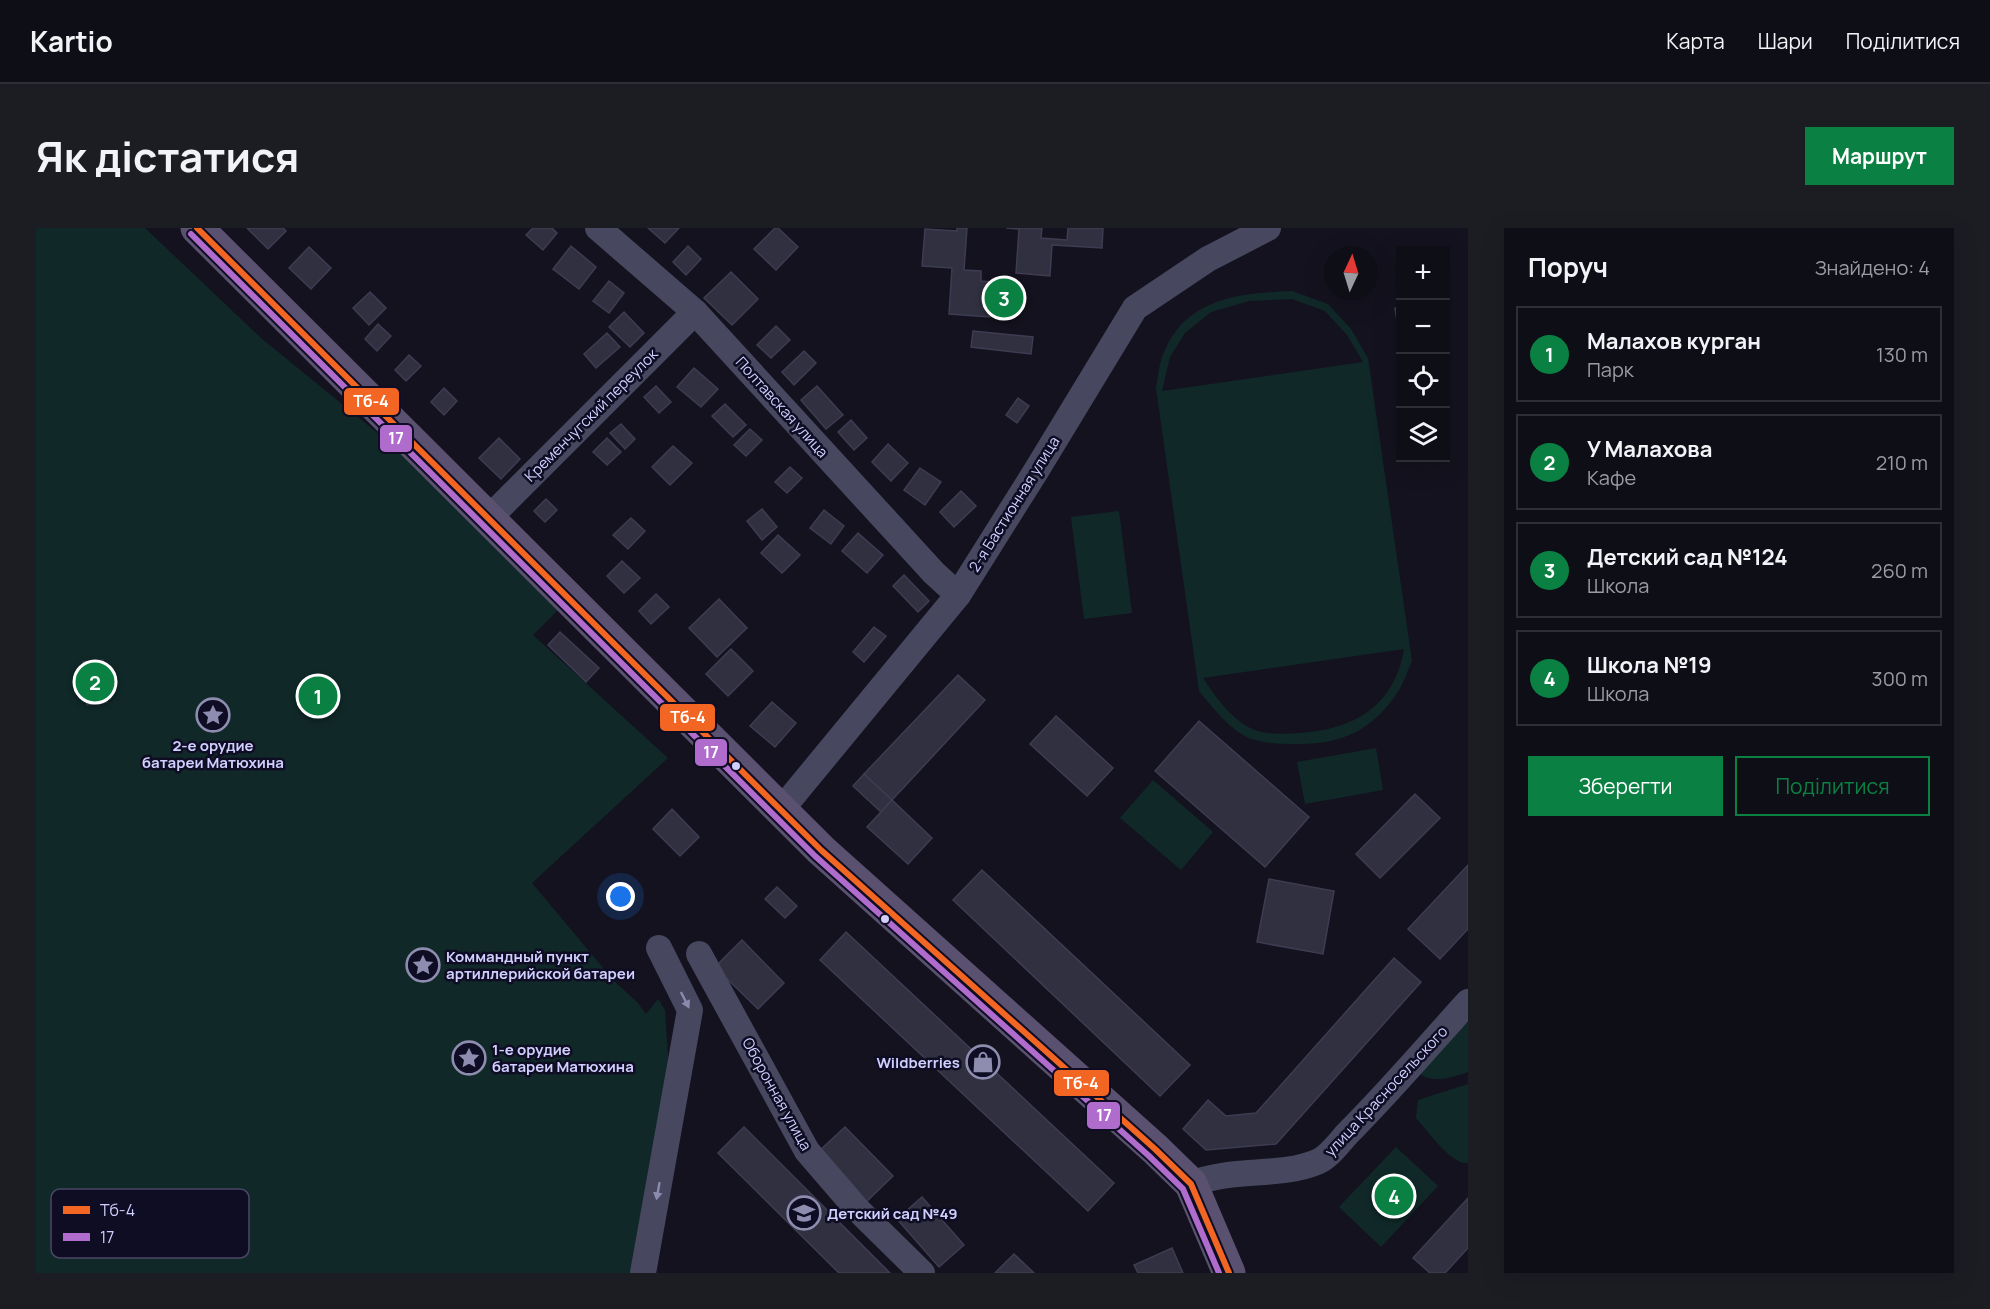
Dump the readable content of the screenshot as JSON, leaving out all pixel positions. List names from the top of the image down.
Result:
{
  "streets": {
    "street": [
      "Полтавская улица",
      "Кременчугский переулок",
      "2-я Бастионная улица",
      "улица Красносельского",
      "Оборонная улица"
    ]
  },
  "crossings": [
    ["Полтавская улица", "Кременчугский переулок"],
    ["Полтавская улица", "2-я Бастионная улица"]
  ],
  "places": {
    "place": ["2-е орудие батареи Матюхина", "Коммандный пункт артиллерийской батареи", "1-е орудие батареи Матюхина"],
    "shop": ["Wildberries"],
    "school or university": ["Детский сад №49"]
  },
  "lines": ["transit line Тб-4", "transit line 17"],
  "legend": ["Тб-4", "17"],
  "north": "top",
  "page": {
    "header": "Kartio",
    "nav": ["Карта", "Шари", "Поділитися"],
    "title": "Як дістатися",
    "buttons": [
      "Маршрут",
      ["Зберегти", "Поділитися"]
    ],
    "heading": ["Поруч", "Знайдено: 4"],
    "map_buttons": ["+", "−"],
    "pins": [
      "3",
      "2",
      "1",
      "4"
    ],
    "list": [
      {
        "mark": "1",
        "name": "Малахов курган",
        "note": "Парк",
        "value": "130 m"
      },
      {
        "mark": "2",
        "name": "У Малахова",
        "note": "Кафе",
        "value": "210 m"
      },
      {
        "mark": "3",
        "name": "Детский сад №124",
        "note": "Школа",
        "value": "260 m"
      },
      {
        "mark": "4",
        "name": "Школа №19",
        "note": "Школа",
        "value": "300 m"
      }
    ]
  }
}
